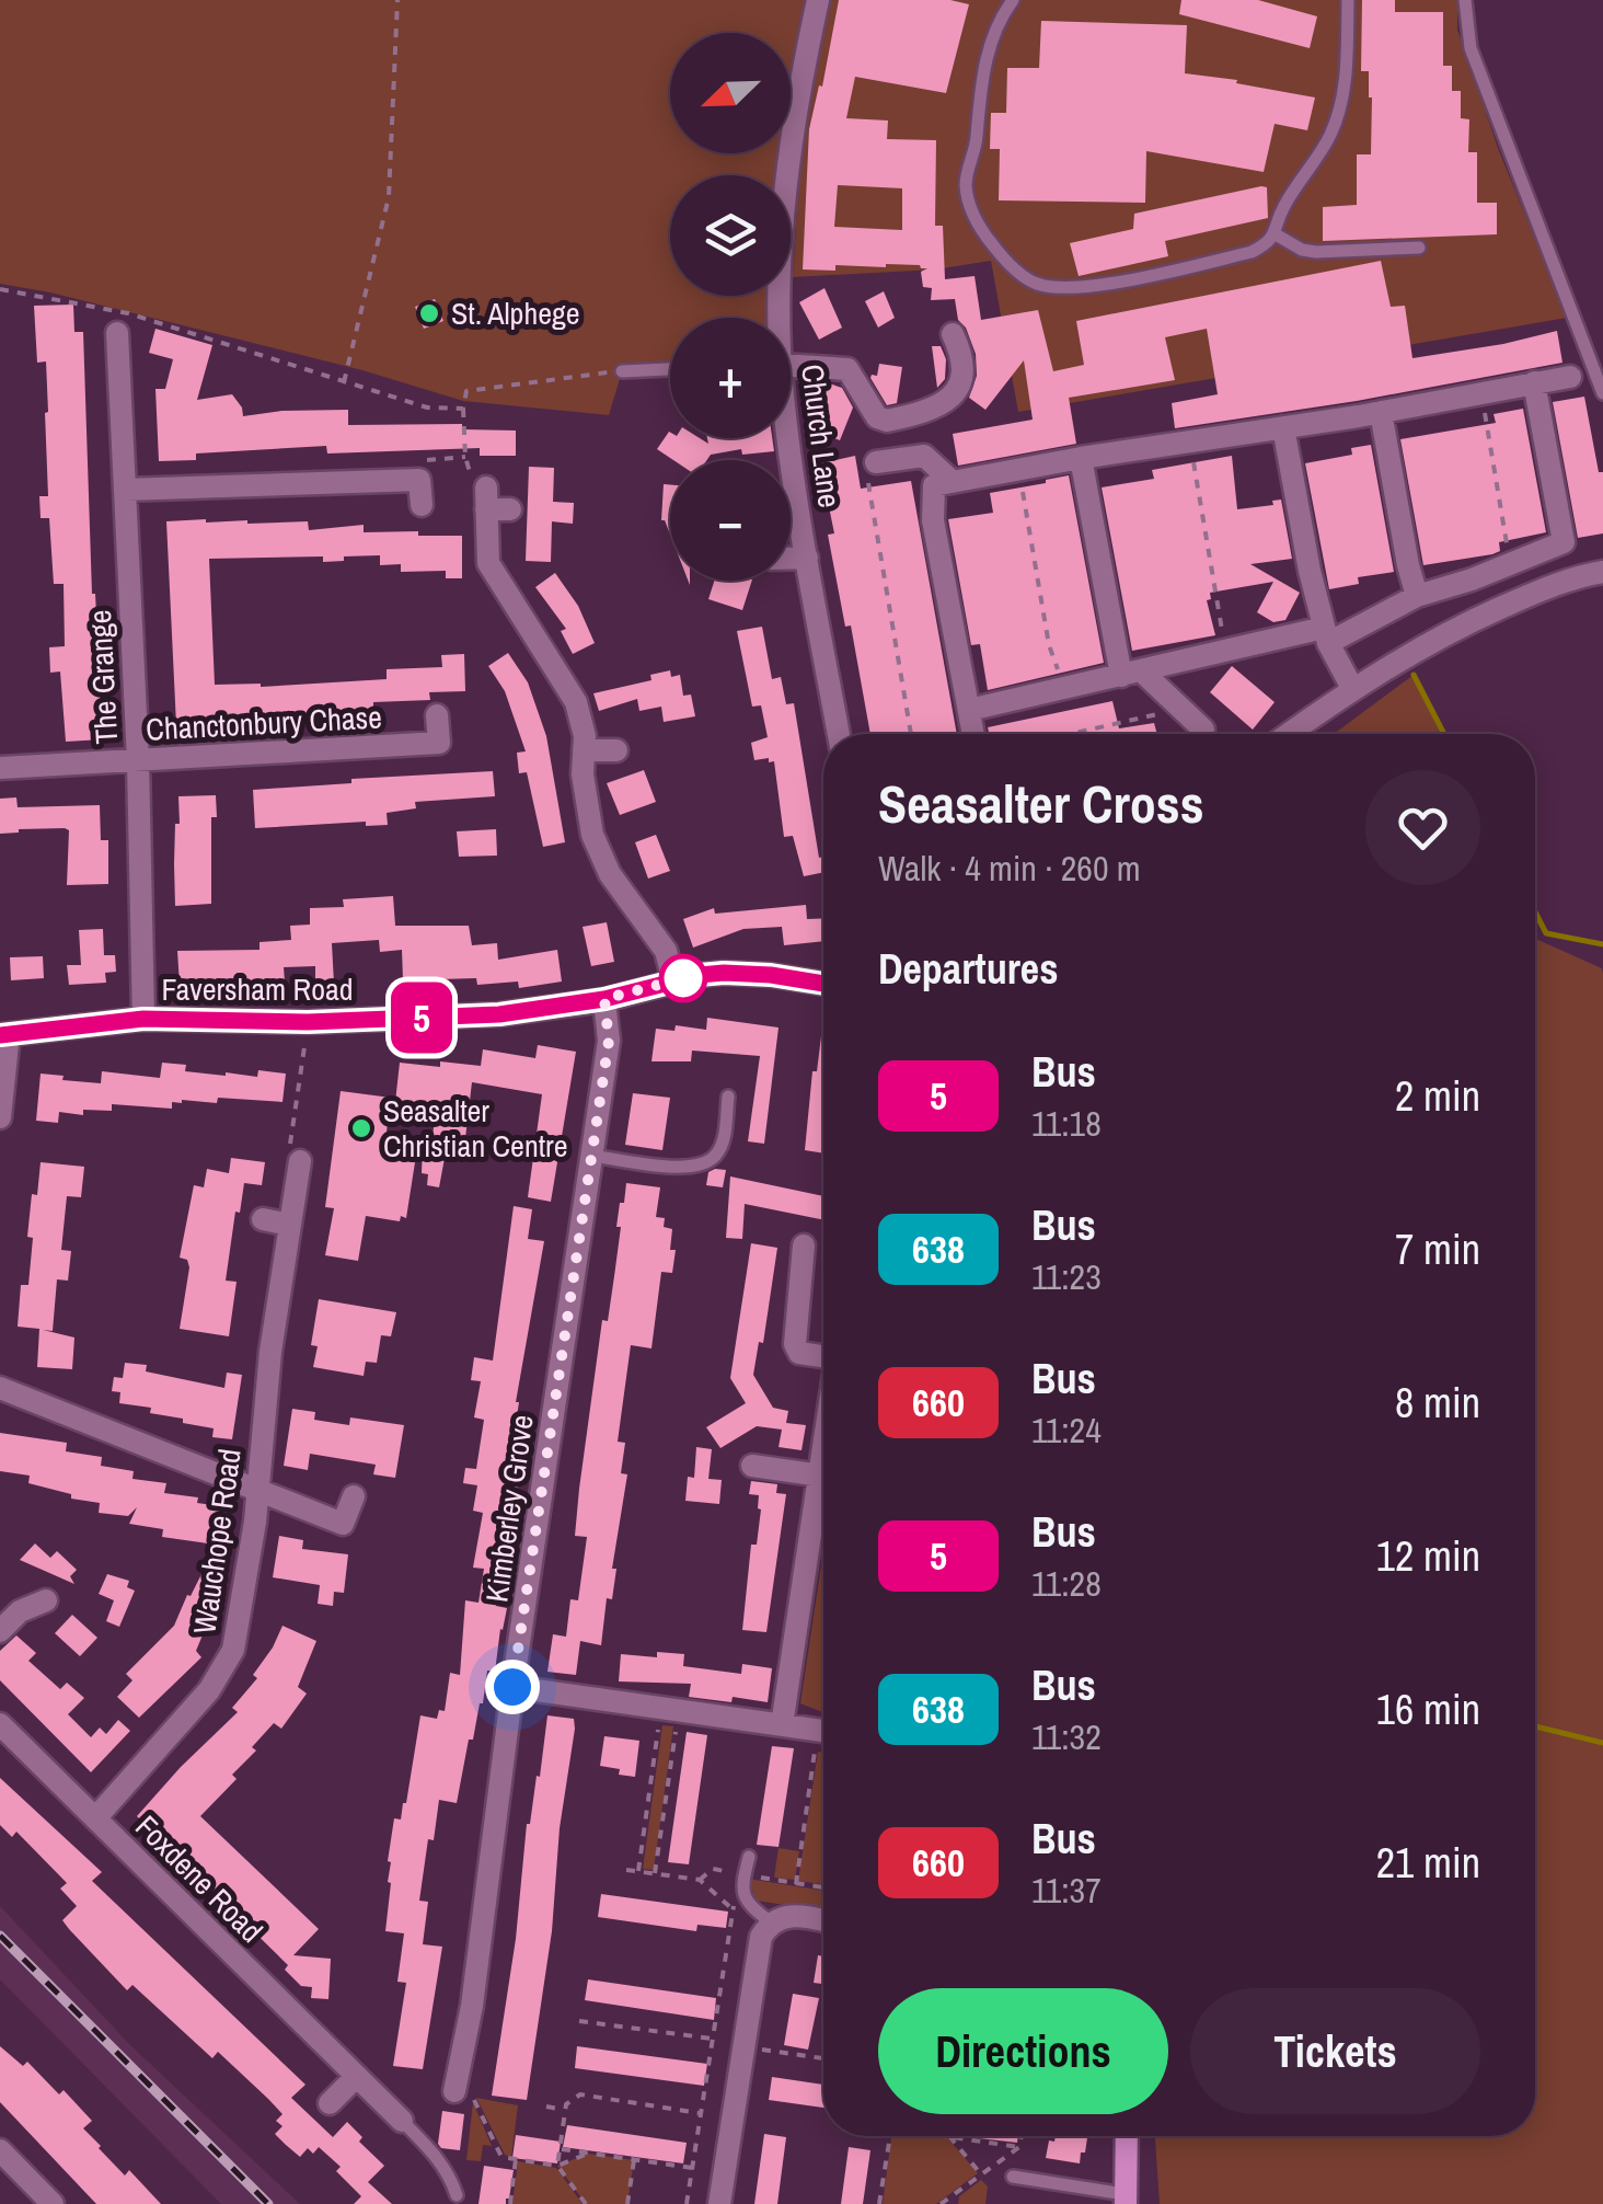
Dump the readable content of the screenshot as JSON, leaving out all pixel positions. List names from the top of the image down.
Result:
{
  "streets": {
    "street": [
      "Church Lane",
      "The Grange",
      "Chanctonbury Chase",
      "Faversham Road",
      "Kimberley Grove",
      "Wauchope Road",
      "Foxdene Road"
    ]
  },
  "crossings": [
    ["The Grange", "Chanctonbury Chase"],
    ["The Grange", "Faversham Road"],
    ["Faversham Road", "Kimberley Grove"],
    ["Wauchope Road", "Foxdene Road"]
  ],
  "places": ["St. Alphege", "Seasalter Christian Centre"],
  "lines": ["bus line 5"],
  "north": "bottom left",
  "page": {
    "on_map": "5",
    "map_buttons": ["+", "−"],
    "heading": [
      ["Seasalter Cross", "Walk · 4 min · 260 m"],
      "Departures"
    ],
    "list": [
      {
        "mark": "5",
        "name": "Bus",
        "note": "11:18",
        "value": "2 min"
      },
      {
        "mark": "638",
        "name": "Bus",
        "note": "11:23",
        "value": "7 min"
      },
      {
        "mark": "660",
        "name": "Bus",
        "note": "11:24",
        "value": "8 min"
      },
      {
        "mark": "5",
        "name": "Bus",
        "note": "11:28",
        "value": "12 min"
      },
      {
        "mark": "638",
        "name": "Bus",
        "note": "11:32",
        "value": "16 min"
      },
      {
        "mark": "660",
        "name": "Bus",
        "note": "11:37",
        "value": "21 min"
      }
    ],
    "buttons": ["Directions", "Tickets"]
  }
}
